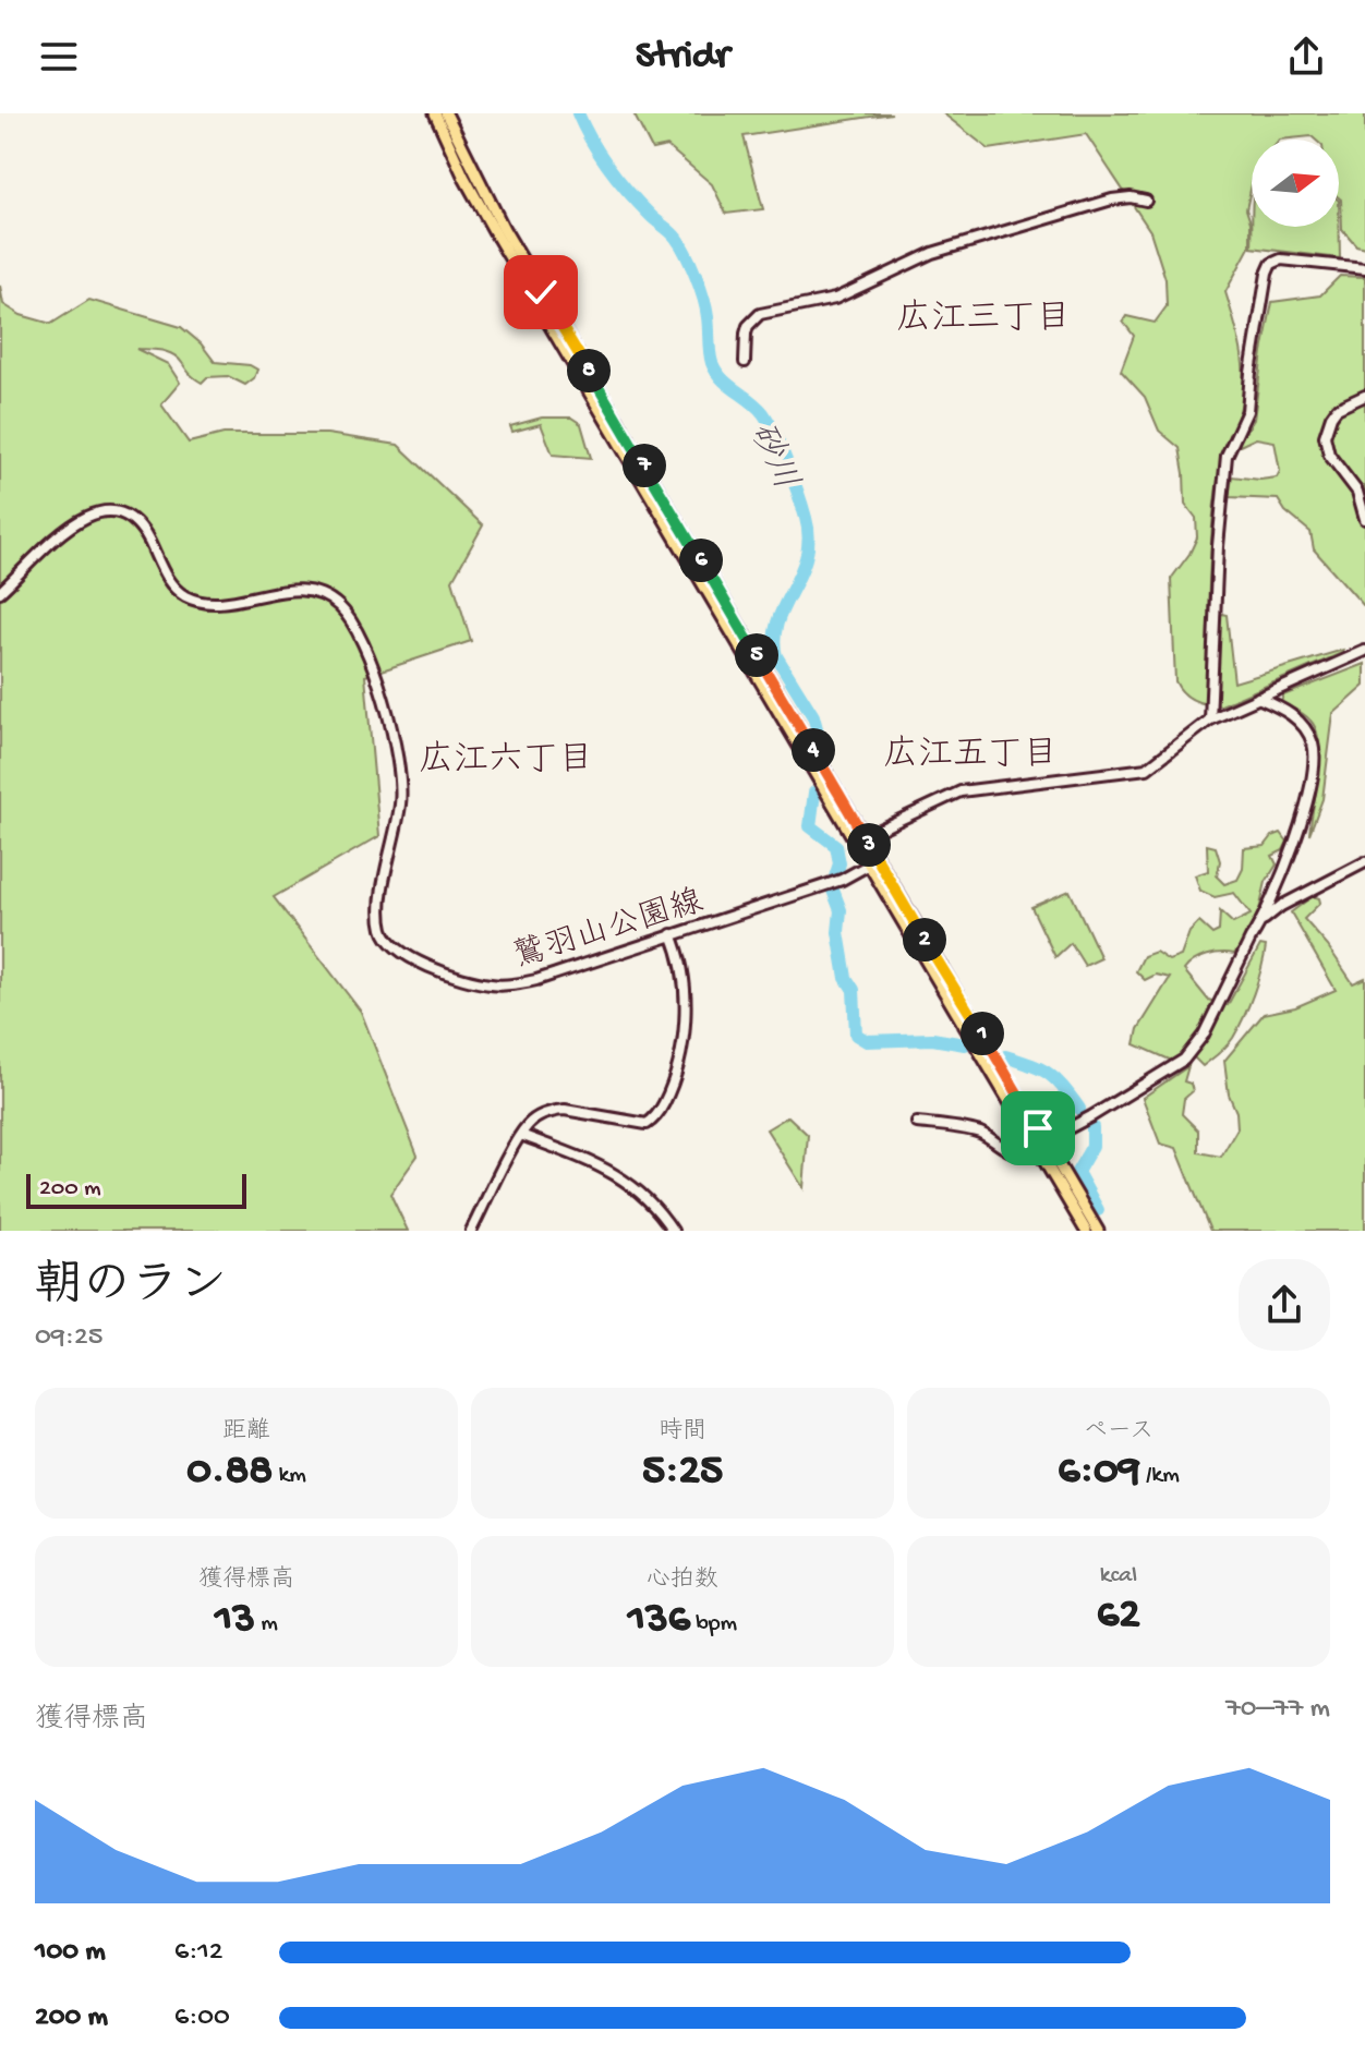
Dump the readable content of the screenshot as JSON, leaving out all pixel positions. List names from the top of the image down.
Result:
{
  "streets": {
    "street": ["鷲羽山公園線"]
  },
  "districts": ["広江三丁目", "広江五丁目", "広江六丁目"],
  "water": ["砂川"],
  "scale_bar": "200 m",
  "north": "right",
  "page": {
    "header": "Stridr",
    "pins": [
      "8",
      "7",
      "6",
      "5",
      "4",
      "3",
      "2",
      "1"
    ],
    "scale": "200 m",
    "heading": ["朝のラン", "09:25"],
    "stats": [
      ["距離", "0.88 km"],
      ["時間", "5:25"],
      ["ペース", "6:09 /km"],
      ["獲得標高", "13 m"],
      ["心拍数", "136 bpm"],
      ["kcal", "62"]
    ],
    "chart": ["獲得標高", "70–77 m"],
    "list": [
      {
        "name": "100 m",
        "note": "6:12"
      },
      {
        "name": "200 m",
        "note": "6:00"
      }
    ]
  }
}
